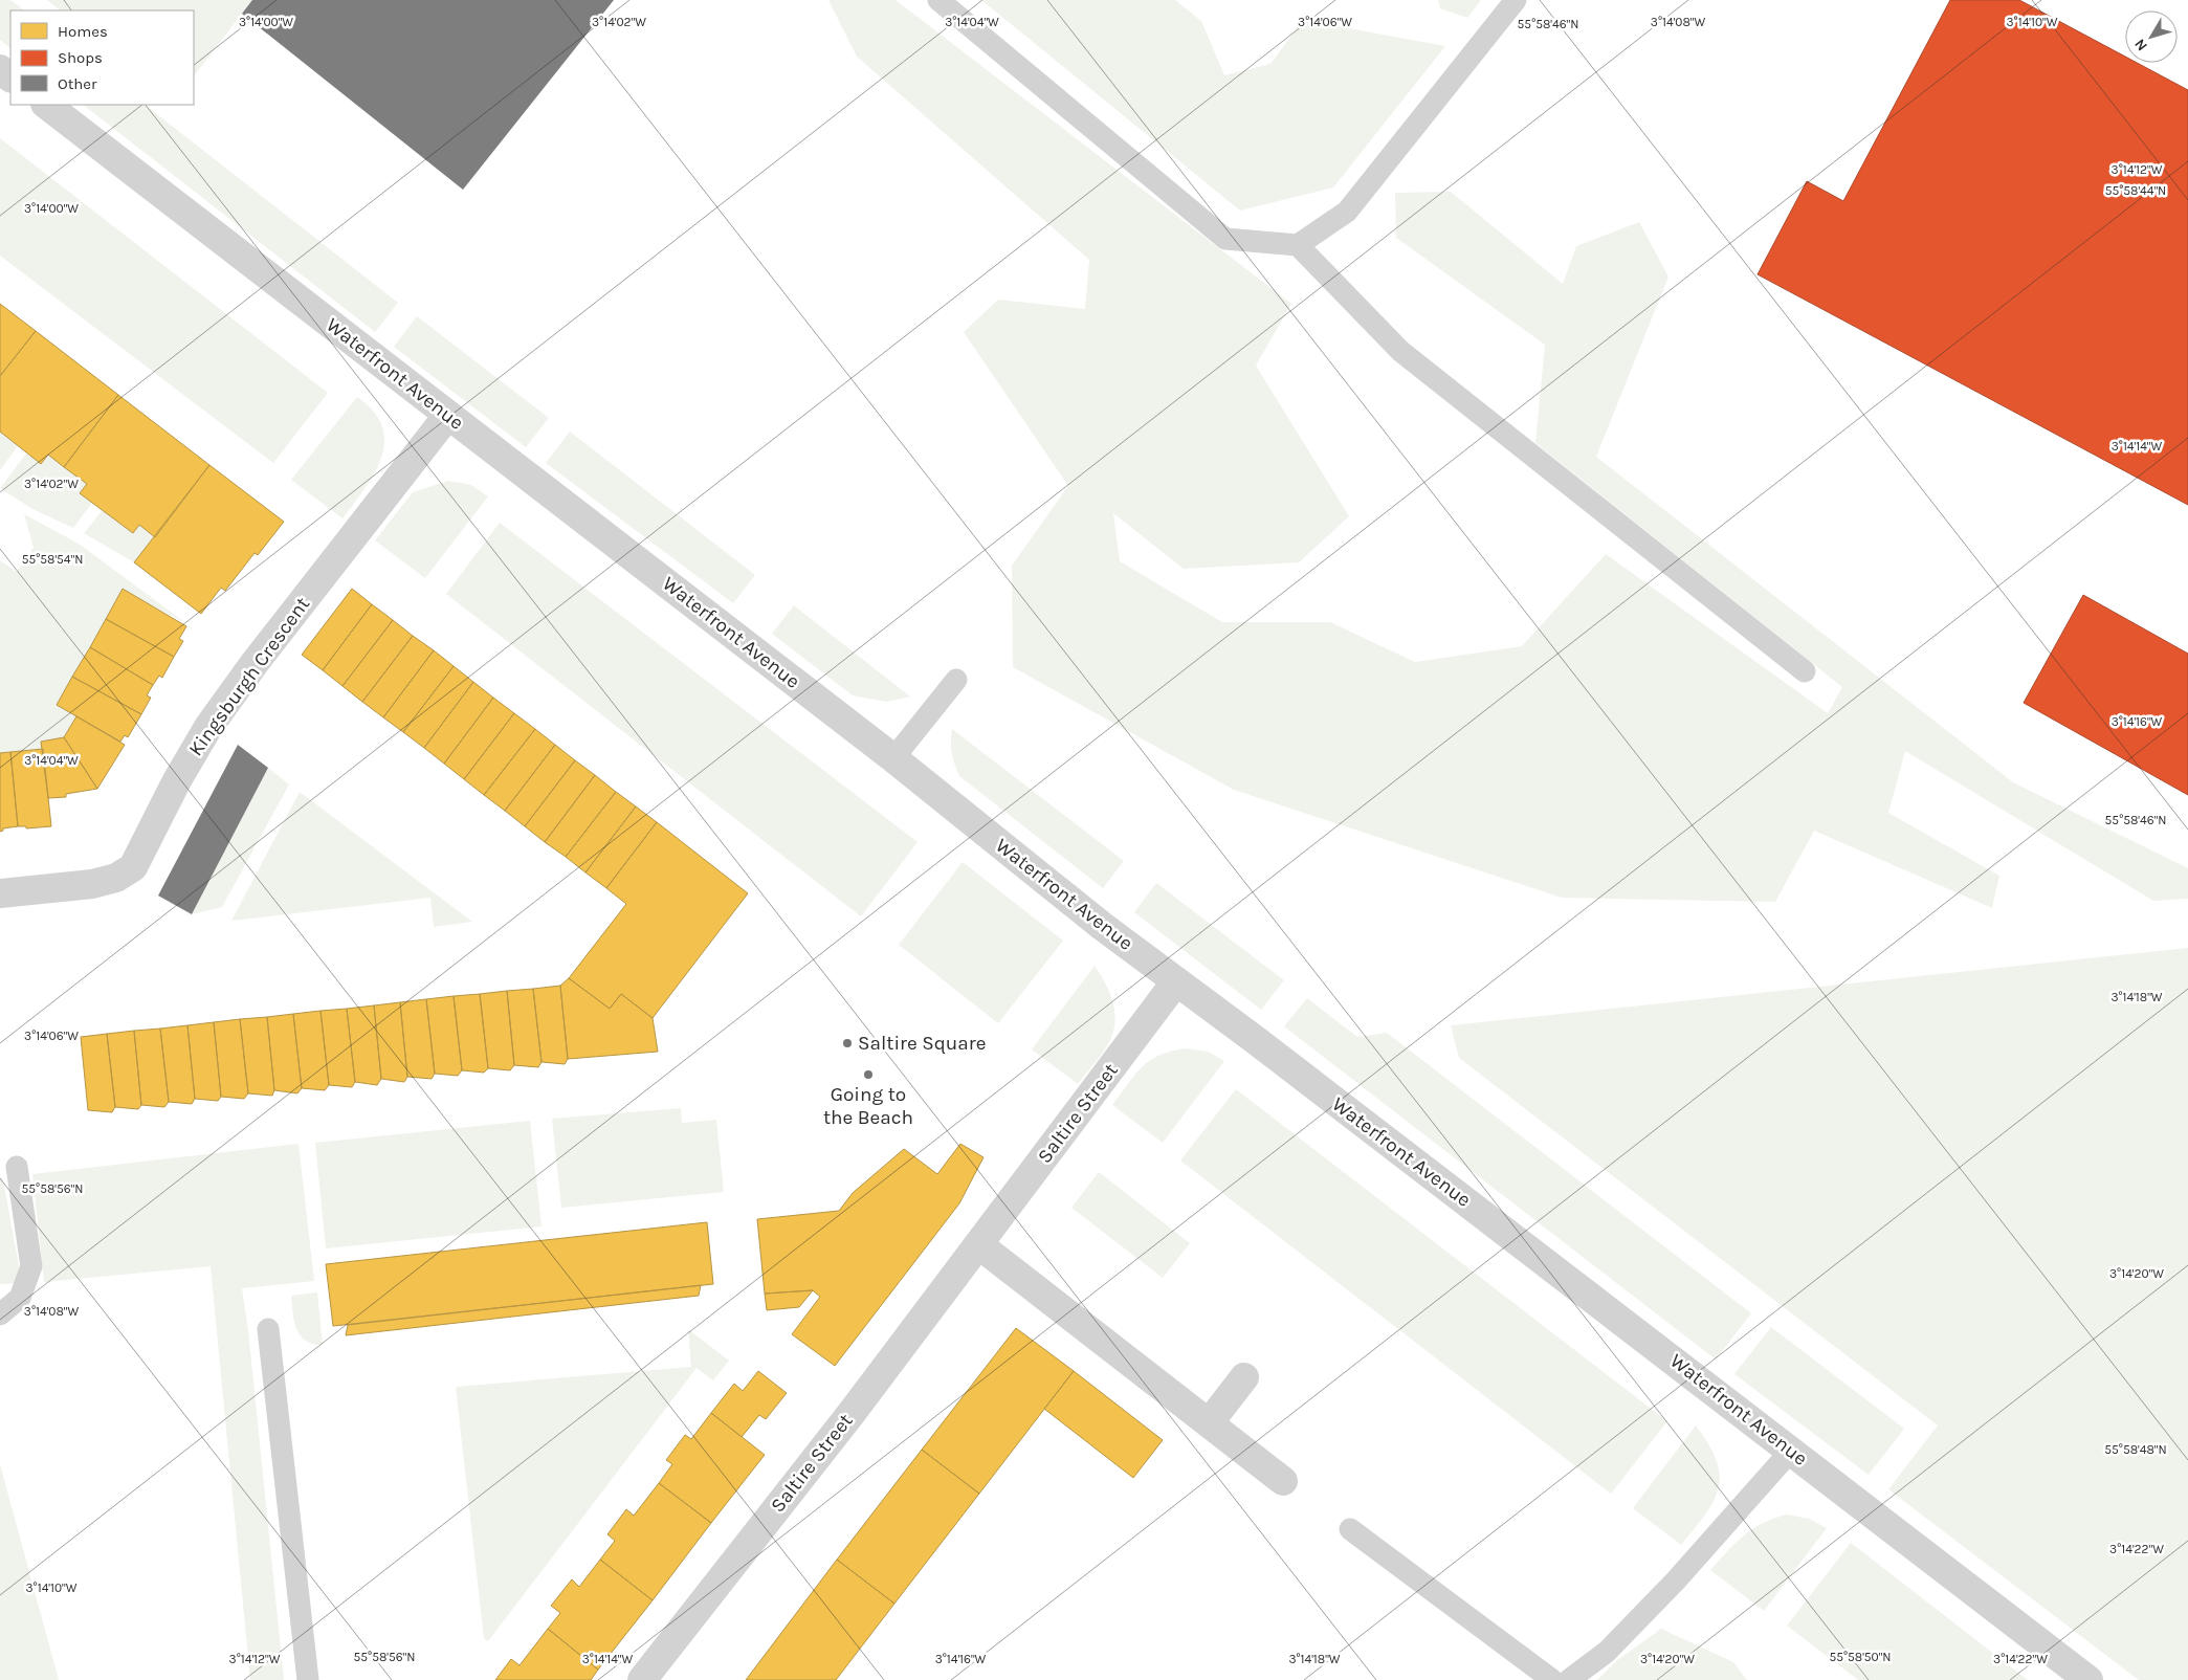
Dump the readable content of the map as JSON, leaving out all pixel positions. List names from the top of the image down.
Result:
{
  "streets": {
    "street": ["Waterfront Avenue", "Kingsburgh Crescent", "Saltire Street"]
  },
  "crossings": [
    ["Waterfront Avenue", "Kingsburgh Crescent"],
    ["Waterfront Avenue", "Saltire Street"]
  ],
  "places": ["Saltire Square", "Going to the Beach"],
  "legend": ["Homes", "Shops", "Other"],
  "north": "bottom left",
  "coordinates": [
    "3°14'00\"W",
    "3°14'02\"W",
    "3°14'04\"W",
    "3°14'08\"W",
    "3°14'10\"W",
    "3°14'06\"W",
    "55°58'46\"N",
    "3°14'12\"W",
    "55°58'44\"N",
    "3°14'14\"W",
    "55°58'54\"N",
    "3°14'16\"W",
    "3°14'18\"W",
    "55°58'56\"N",
    "3°14'20\"W",
    "55°58'48\"N",
    "3°14'22\"W",
    "55°58'50\"N"
  ]
}
